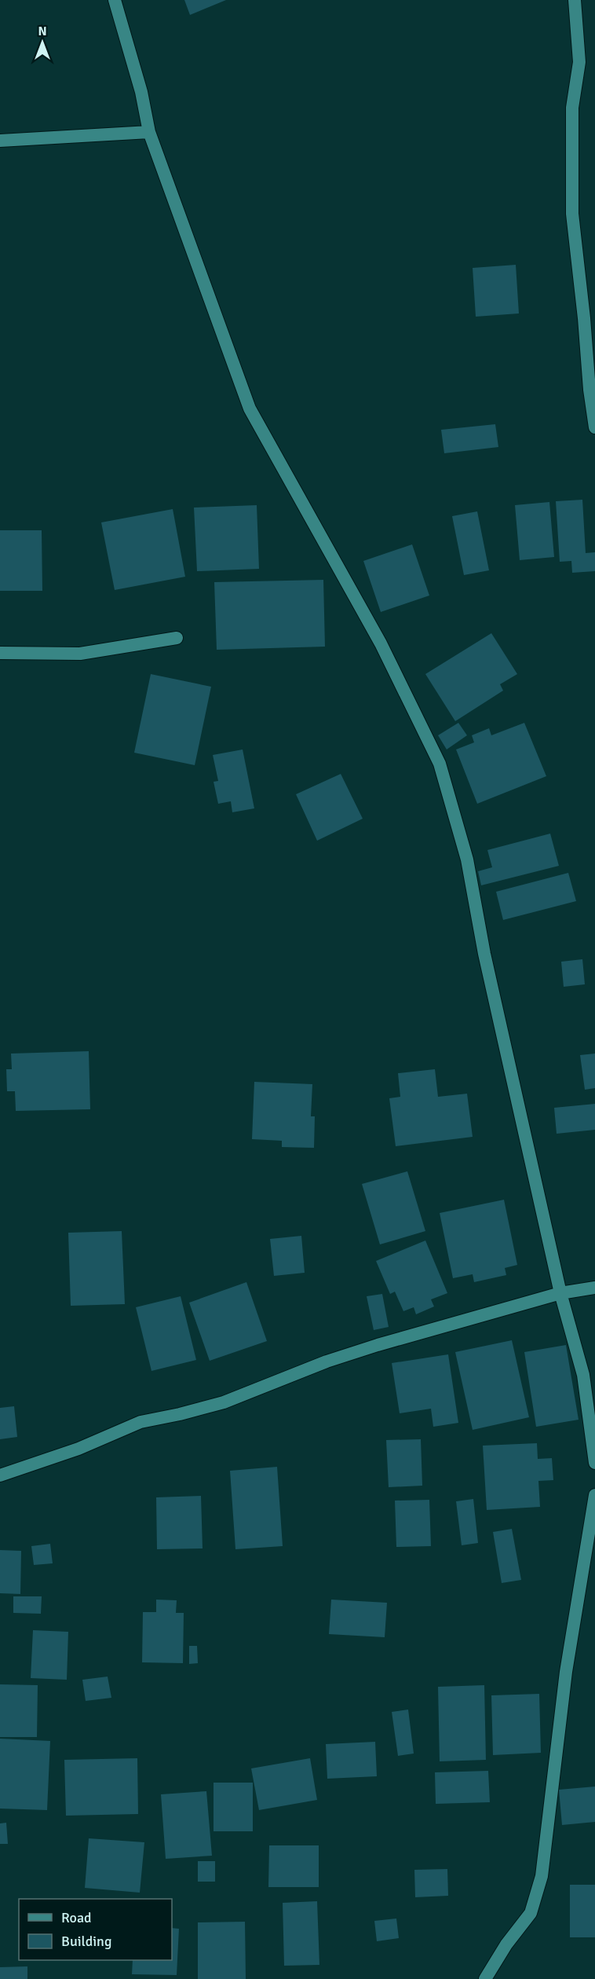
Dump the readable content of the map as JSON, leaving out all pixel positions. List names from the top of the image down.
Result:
{
  "legend": ["Road", "Building"],
  "north": "top"
}
